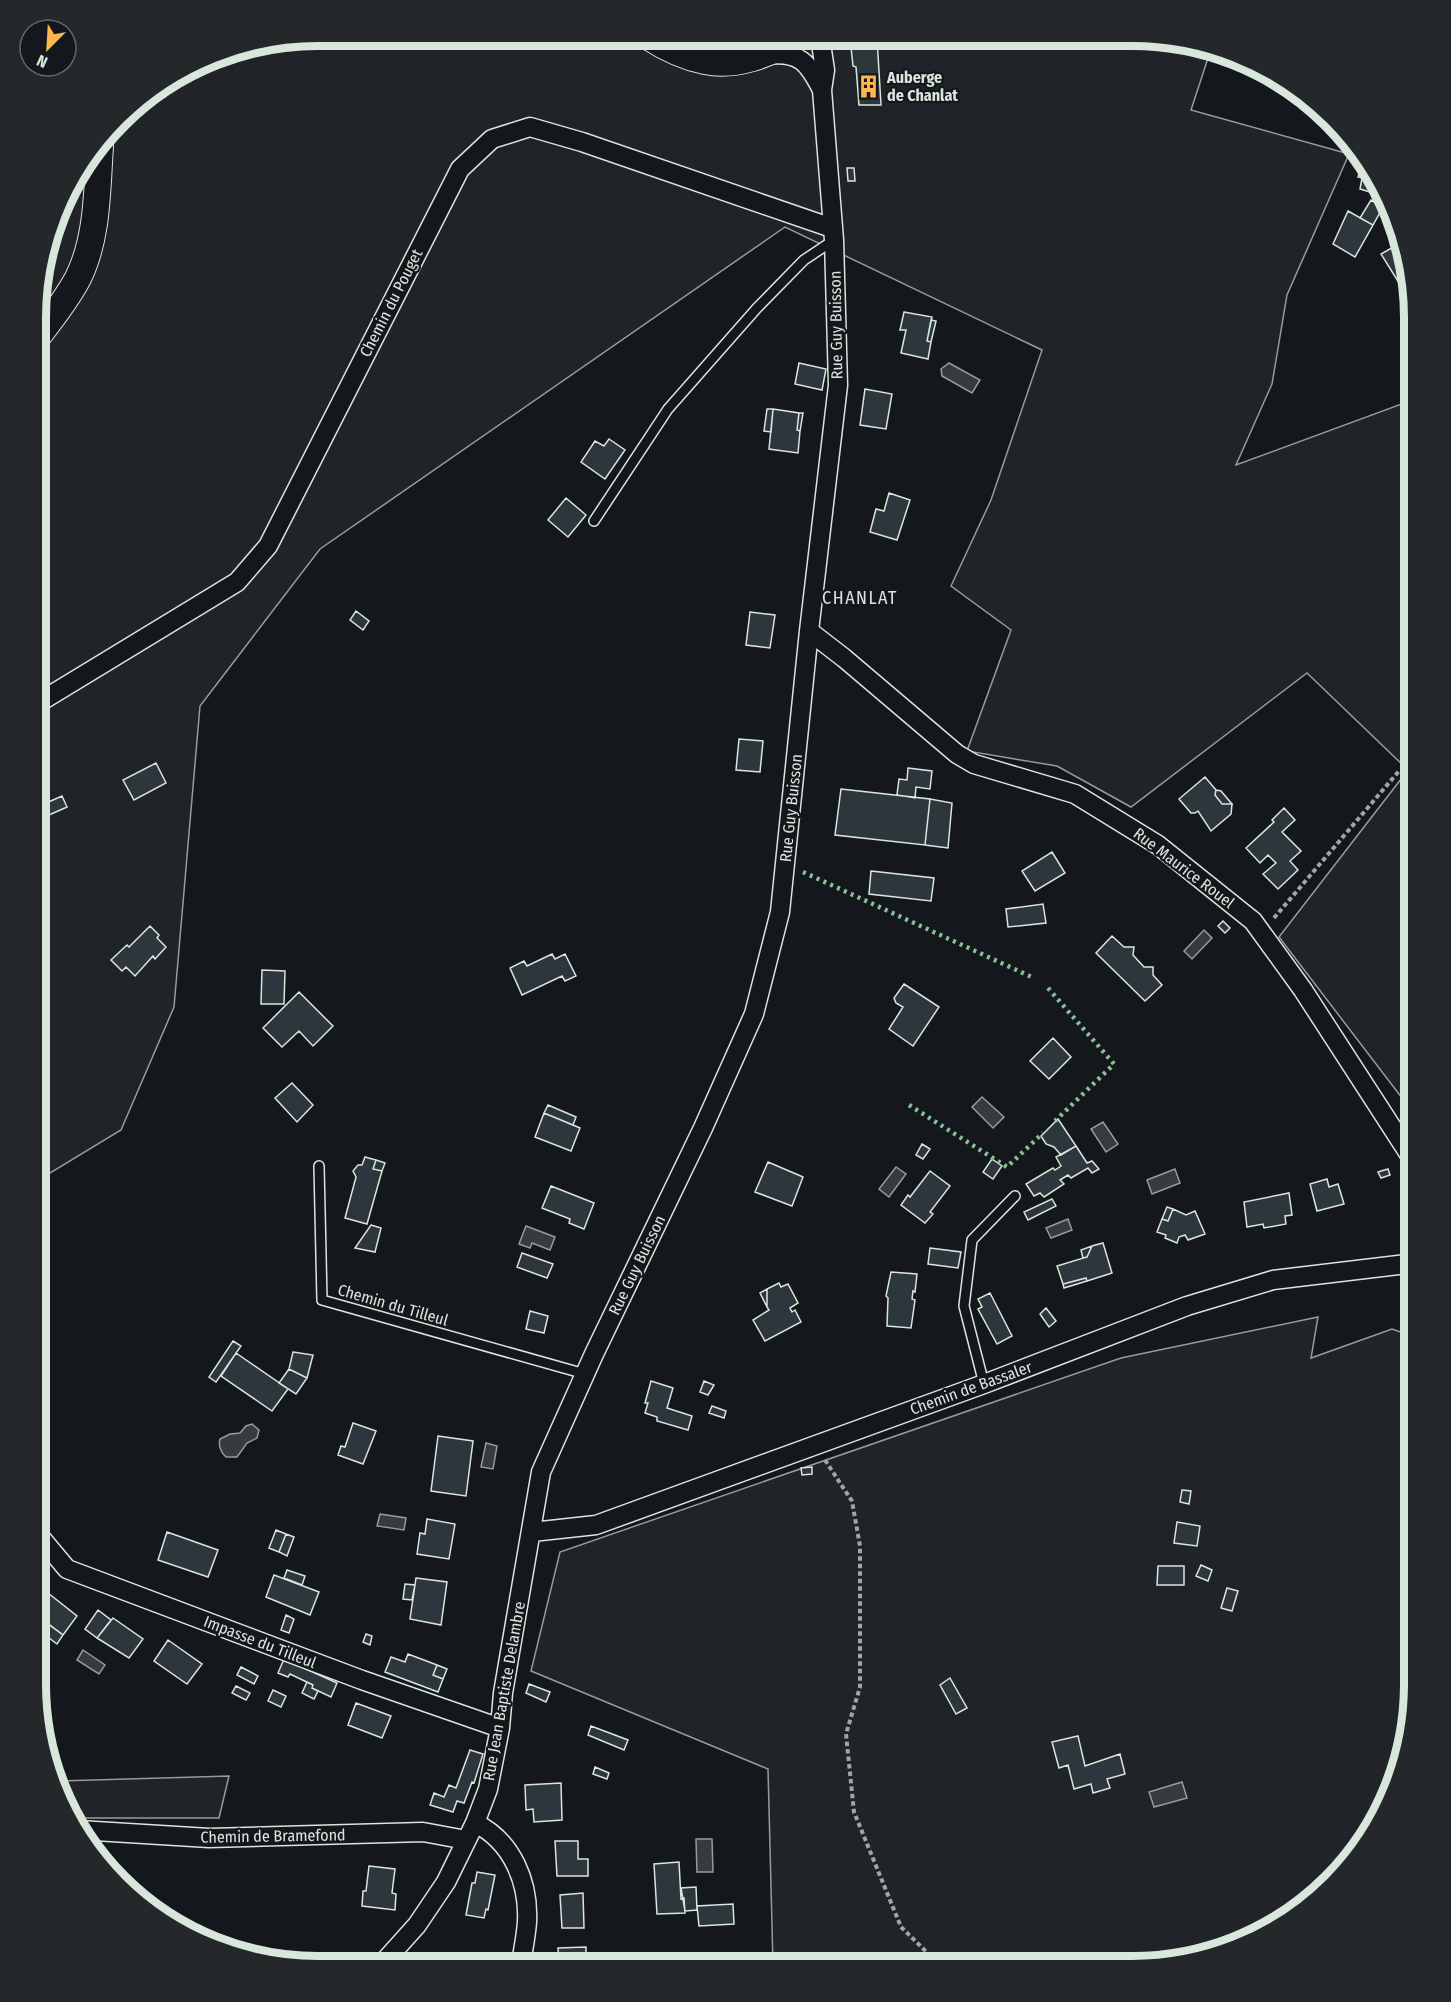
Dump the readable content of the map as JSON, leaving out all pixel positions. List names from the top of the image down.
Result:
{
  "streets": {
    "street": [
      "Chemin du Pouget",
      "Rue Guy Buisson",
      "Rue Maurice Rouel",
      "Chemin de Bassaler",
      "Impasse du Tilleul",
      "Rue Jean Baptiste Delambre",
      "Chemin de Bramefond"
    ],
    "lane": ["Chemin du Tilleul"]
  },
  "crossings": [
    ["Chemin du Pouget", "Rue Guy Buisson"],
    ["Rue Guy Buisson", "Rue Maurice Rouel"],
    ["Rue Guy Buisson", "Chemin du Tilleul"],
    ["Rue Guy Buisson", "Chemin de Bassaler"],
    ["Rue Guy Buisson", "Rue Jean Baptiste Delambre"],
    ["Chemin de Bassaler", "Rue Jean Baptiste Delambre"],
    ["Impasse du Tilleul", "Rue Jean Baptiste Delambre"],
    ["Rue Jean Baptiste Delambre", "Chemin de Bramefond"]
  ],
  "districts": ["CHANLAT"],
  "places": {
    "building": ["Auberge de Chanlat"]
  },
  "north": "bottom left"
}
